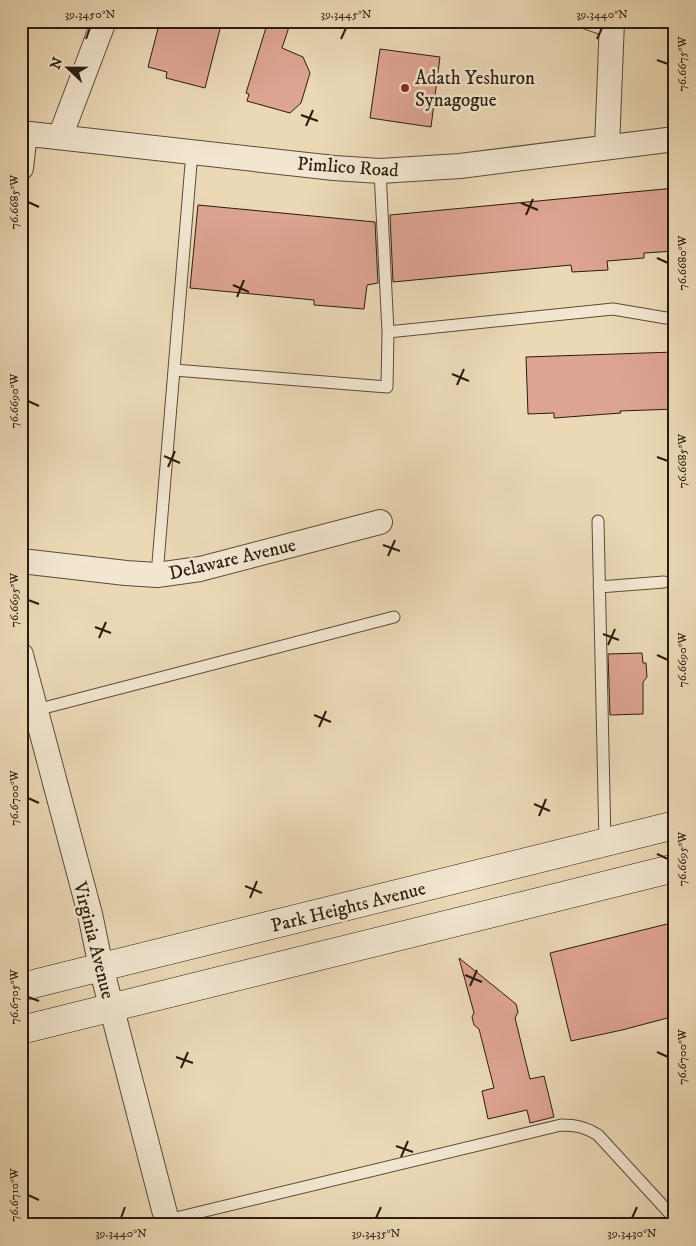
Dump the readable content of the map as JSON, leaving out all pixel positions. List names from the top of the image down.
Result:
{
  "streets": {
    "main road": ["Park Heights Avenue"],
    "street": ["Pimlico Road", "Delaware Avenue", "Virginia Avenue"]
  },
  "crossings": [
    ["Park Heights Avenue", "Virginia Avenue"]
  ],
  "places": ["Adath Yeshuron Synagogue"],
  "north": "left",
  "coordinates": [
    "39.3450°N",
    "39.3445°N",
    "39.3440°N",
    "76.6675°W",
    "76.6685°W",
    "76.6680°W",
    "76.6690°W",
    "76.6695°W",
    "76.6700°W",
    "76.6705°W",
    "76.6710°W",
    "39.3435°N",
    "39.3430°N"
  ]
}
